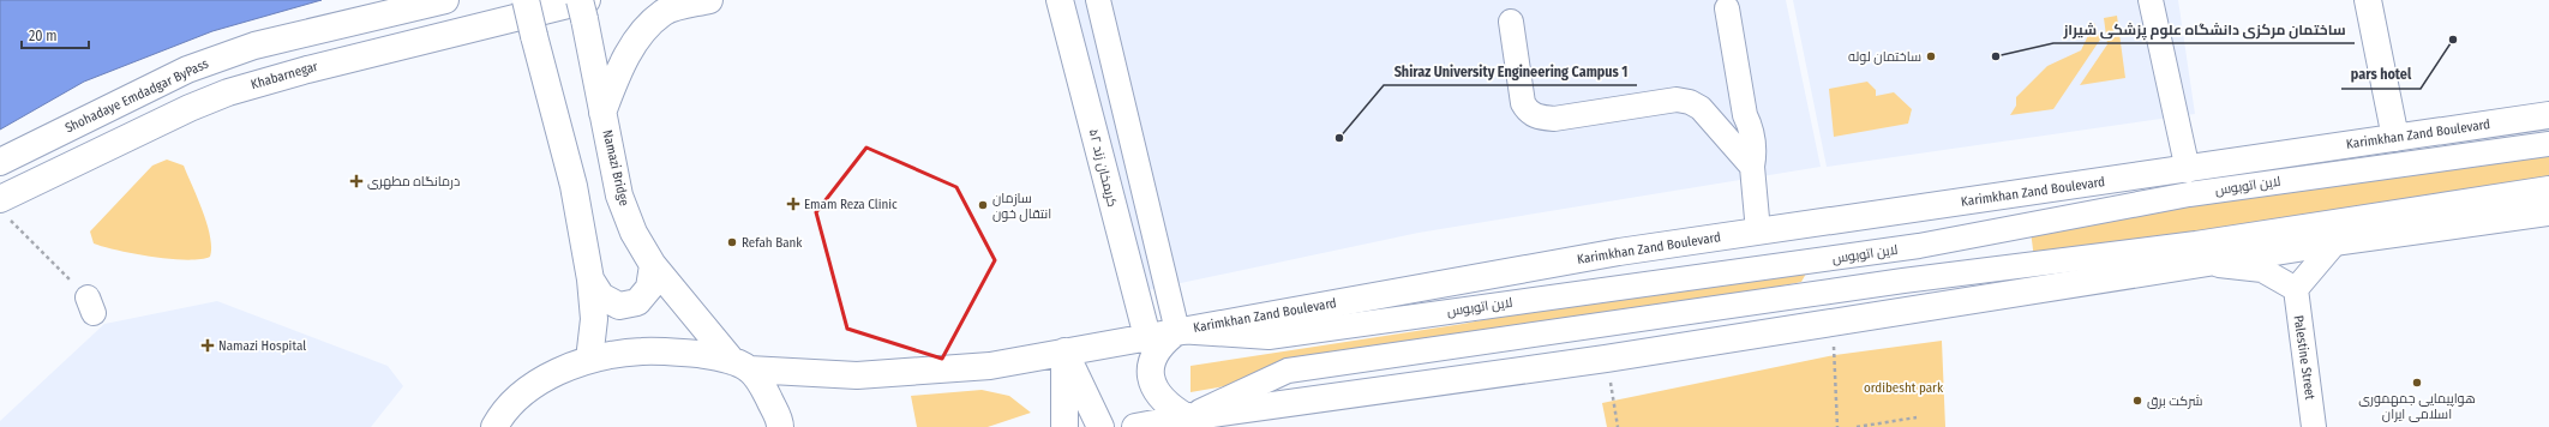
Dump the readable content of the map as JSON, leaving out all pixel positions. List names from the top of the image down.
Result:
{
  "streets": {
    "main road": [
      "Khabarnegar",
      "Shohadaye Emdadgar ByPass",
      "Karimkhan Zand Boulevard",
      "Namazi Bridge",
      "کریمخان زند ۵۲"
    ],
    "street": ["لاین اتوبوس", "Palestine Street"]
  },
  "crossings": [
    ["Khabarnegar", "Namazi Bridge"],
    ["Karimkhan Zand Boulevard", "Namazi Bridge"],
    ["Karimkhan Zand Boulevard", "کریمخان زند ۵۲"],
    ["Karimkhan Zand Boulevard", "لاین اتوبوس"]
  ],
  "parks": ["ordibesht park"],
  "places": {
    "other": [
      "pars hotel",
      "ساختمان لوله",
      "ساختمان مرکزی دانشگاه علوم پزشکی شیراز",
      "Shiraz University Engineering Campus 1",
      "سازمان انتقال خون",
      "Refah Bank",
      "هواپیمایی جمهموری اسلامی ایران",
      "شرکت برق"
    ],
    "health": ["درمانگاه مطهری", "Emam Reza Clinic", "Namazi Hospital"]
  },
  "scale_bar": "20 m"
}
